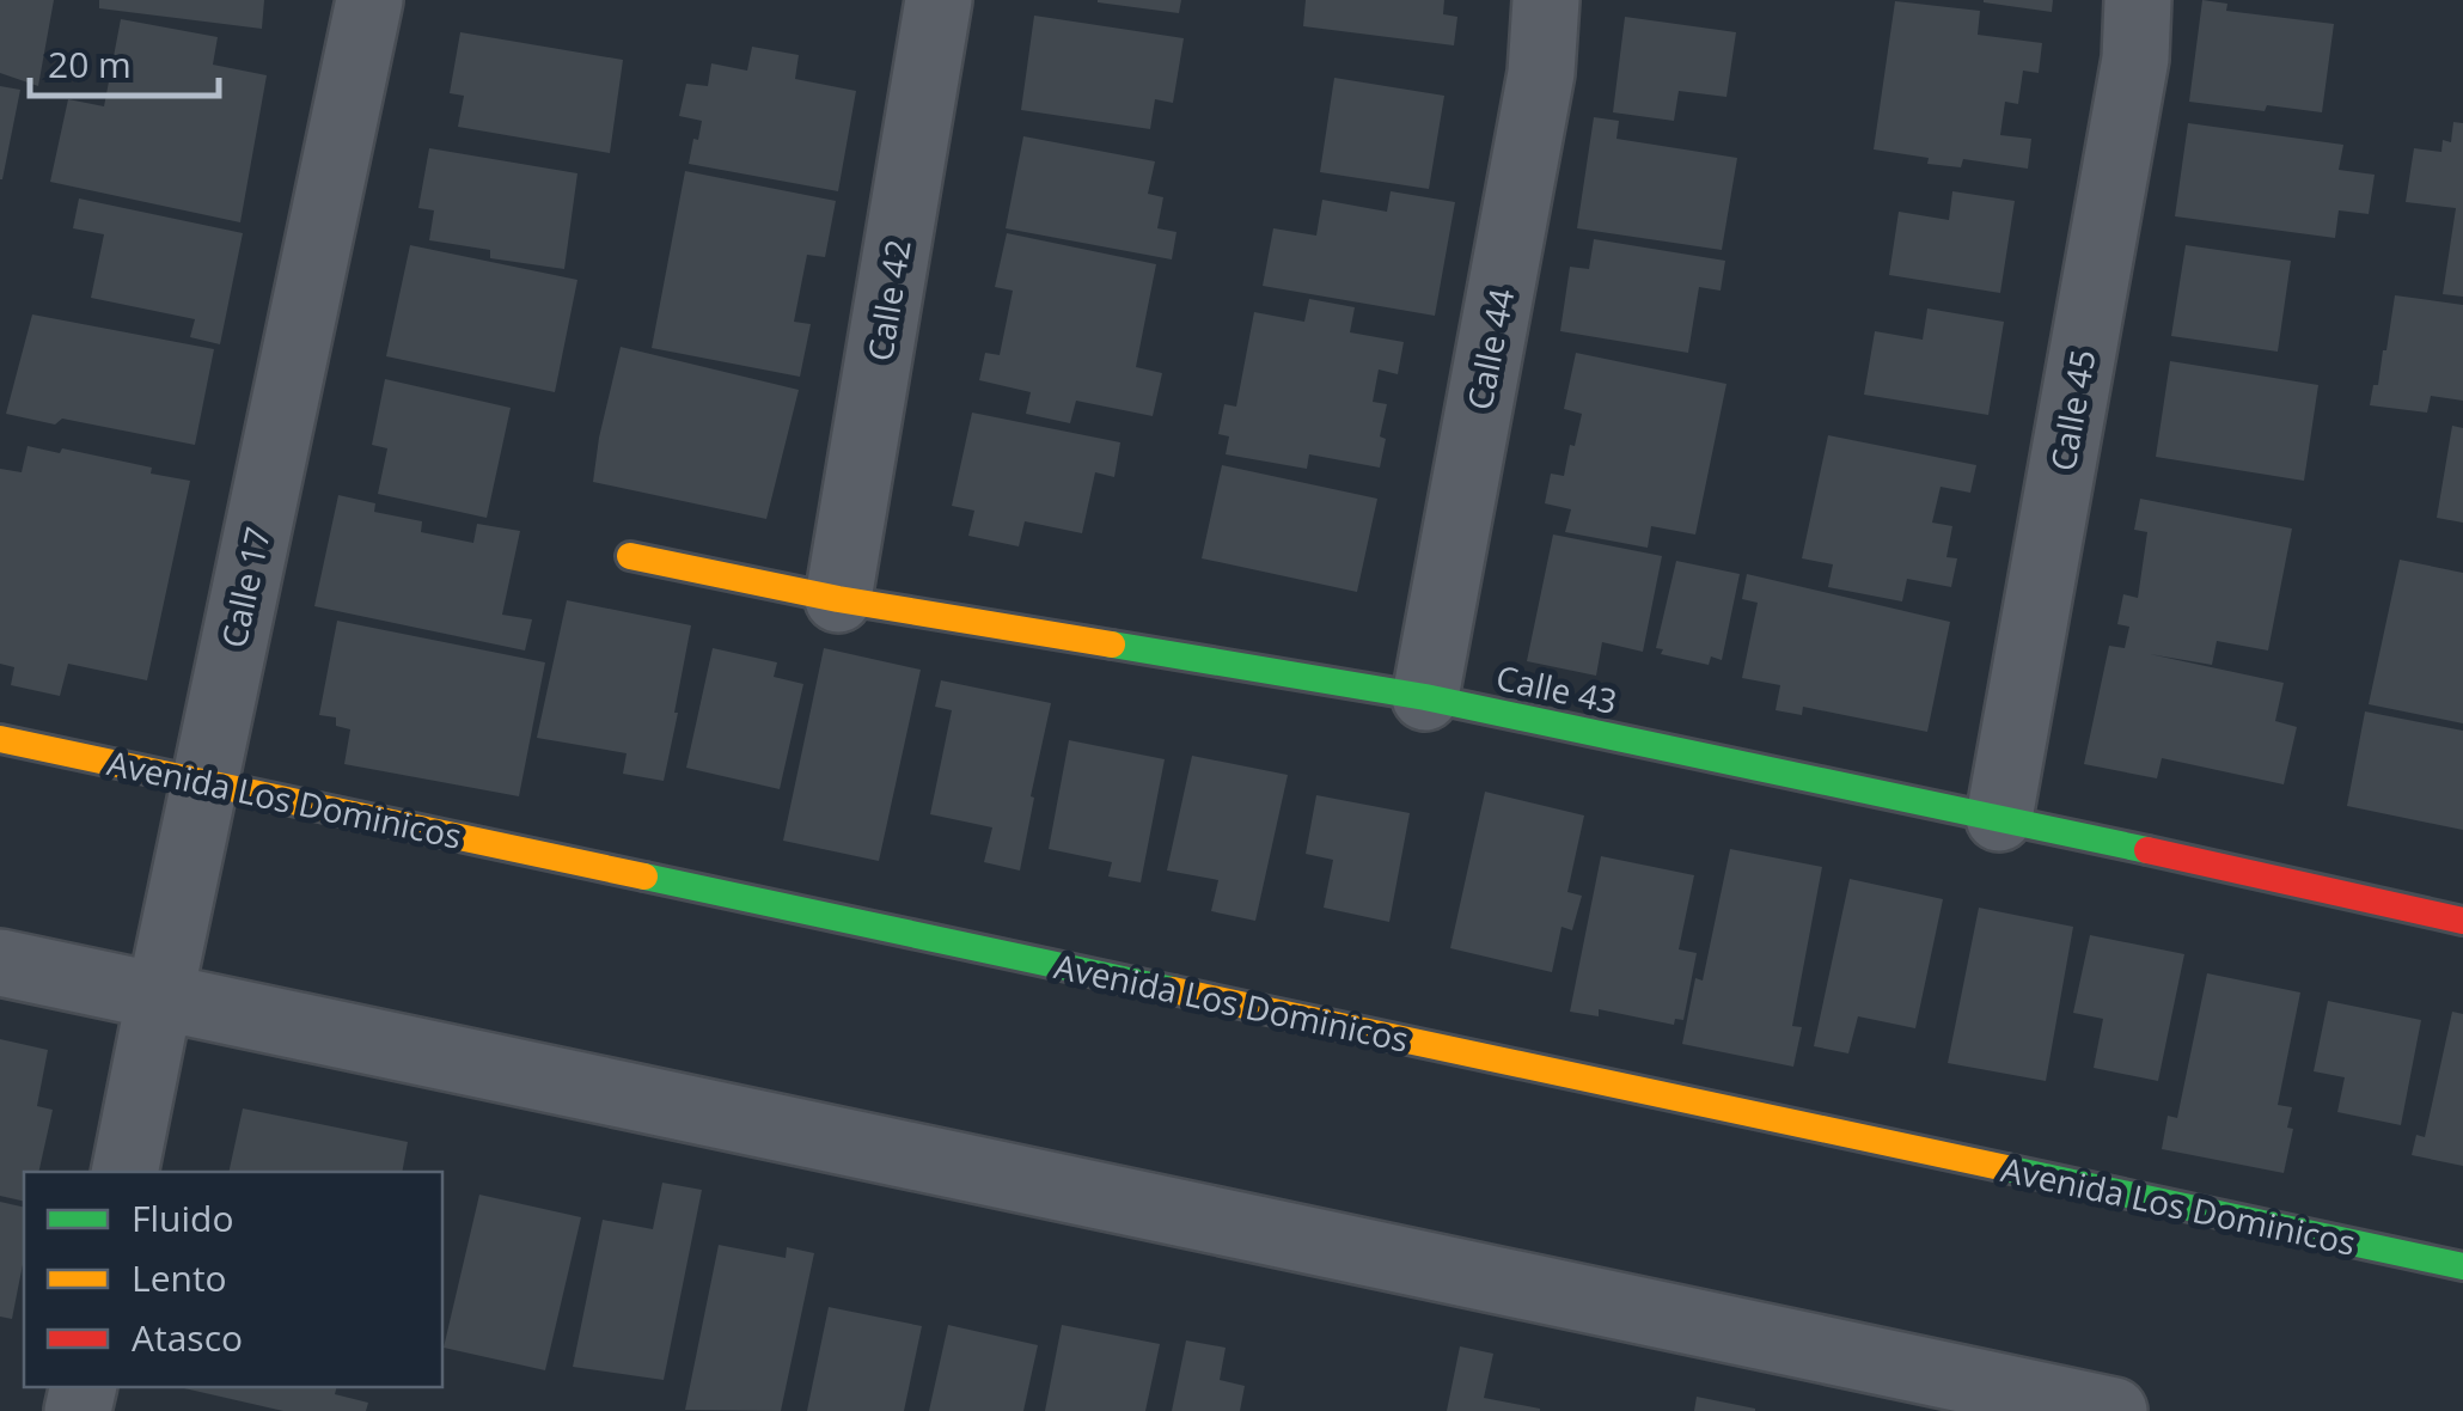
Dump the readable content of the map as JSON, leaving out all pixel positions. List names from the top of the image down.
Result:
{
  "streets": {
    "street": [
      "Calle 42",
      "Calle 44",
      "Calle 45",
      "Calle 17",
      "Calle 43",
      "Avenida Los Dominicos"
    ]
  },
  "crossings": [
    ["Calle 42", "Calle 43"],
    ["Calle 44", "Calle 43"],
    ["Calle 45", "Calle 43"],
    ["Calle 17", "Avenida Los Dominicos"]
  ],
  "legend": ["Fluido", "Lento", "Atasco"],
  "scale_bar": "20 m"
}
